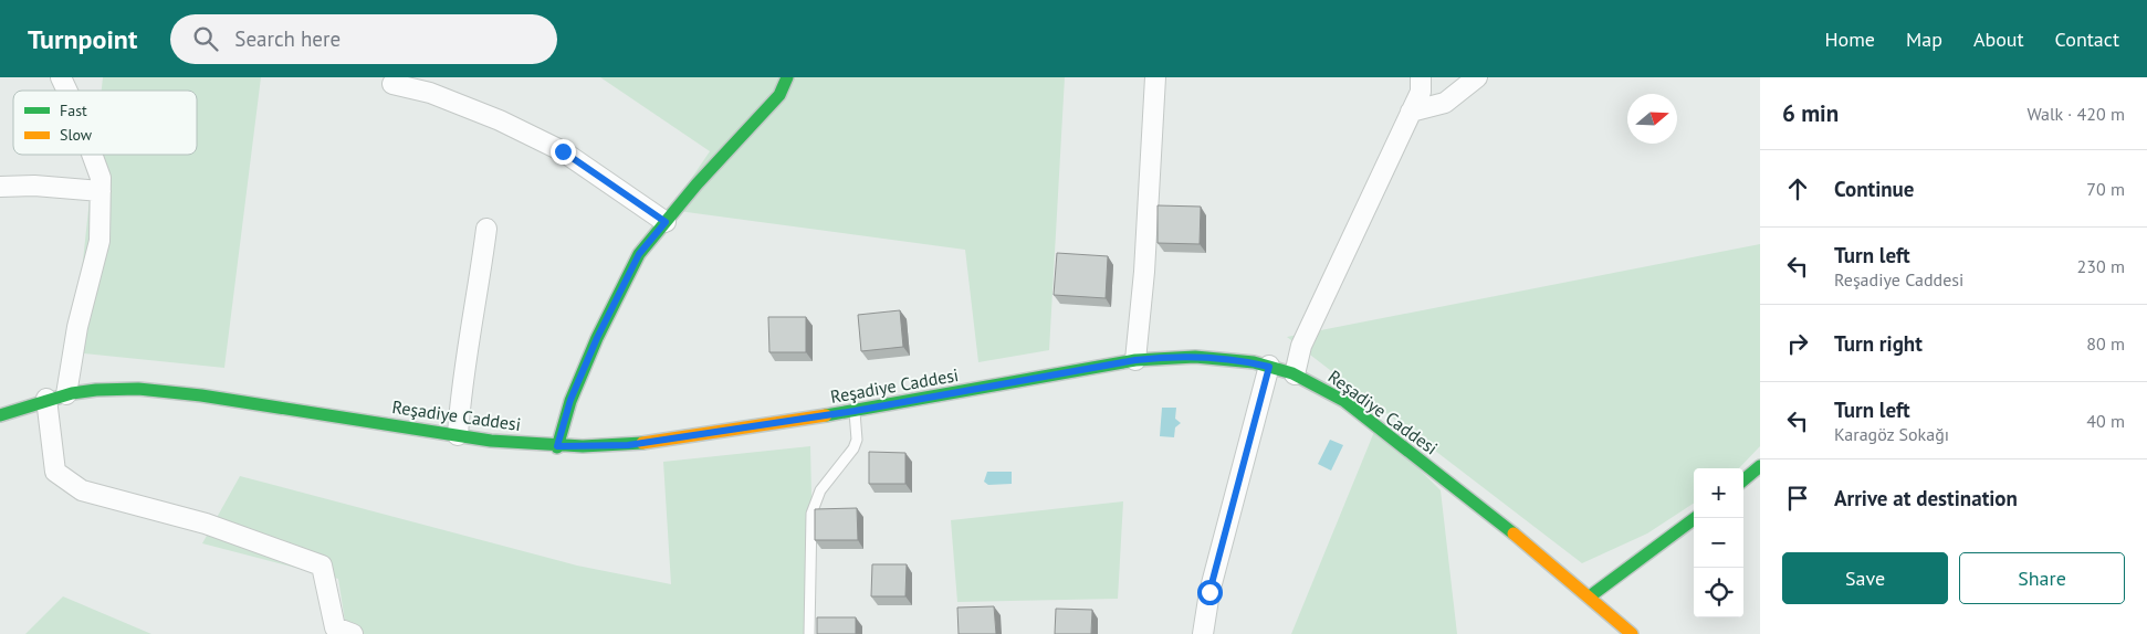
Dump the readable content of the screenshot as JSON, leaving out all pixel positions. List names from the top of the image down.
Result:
{
  "streets": {
    "street": ["Reşadiye Caddesi"]
  },
  "legend": ["Fast", "Slow"],
  "north": "right",
  "page": {
    "header": "Turnpoint",
    "search": "Search here",
    "nav": [
      "Home",
      "Map",
      "About",
      "Contact"
    ],
    "heading": ["6 min", "Walk · 420 m"],
    "list": [
      ["Continue", "70 m"],
      ["Turn left", "Reşadiye Caddesi", "230 m"],
      ["Turn right", "80 m"],
      ["Turn left", "Karagöz Sokağı", "40 m"],
      "Arrive at destination"
    ],
    "map_buttons": ["+", "−"],
    "buttons": ["Save", "Share"]
  }
}
